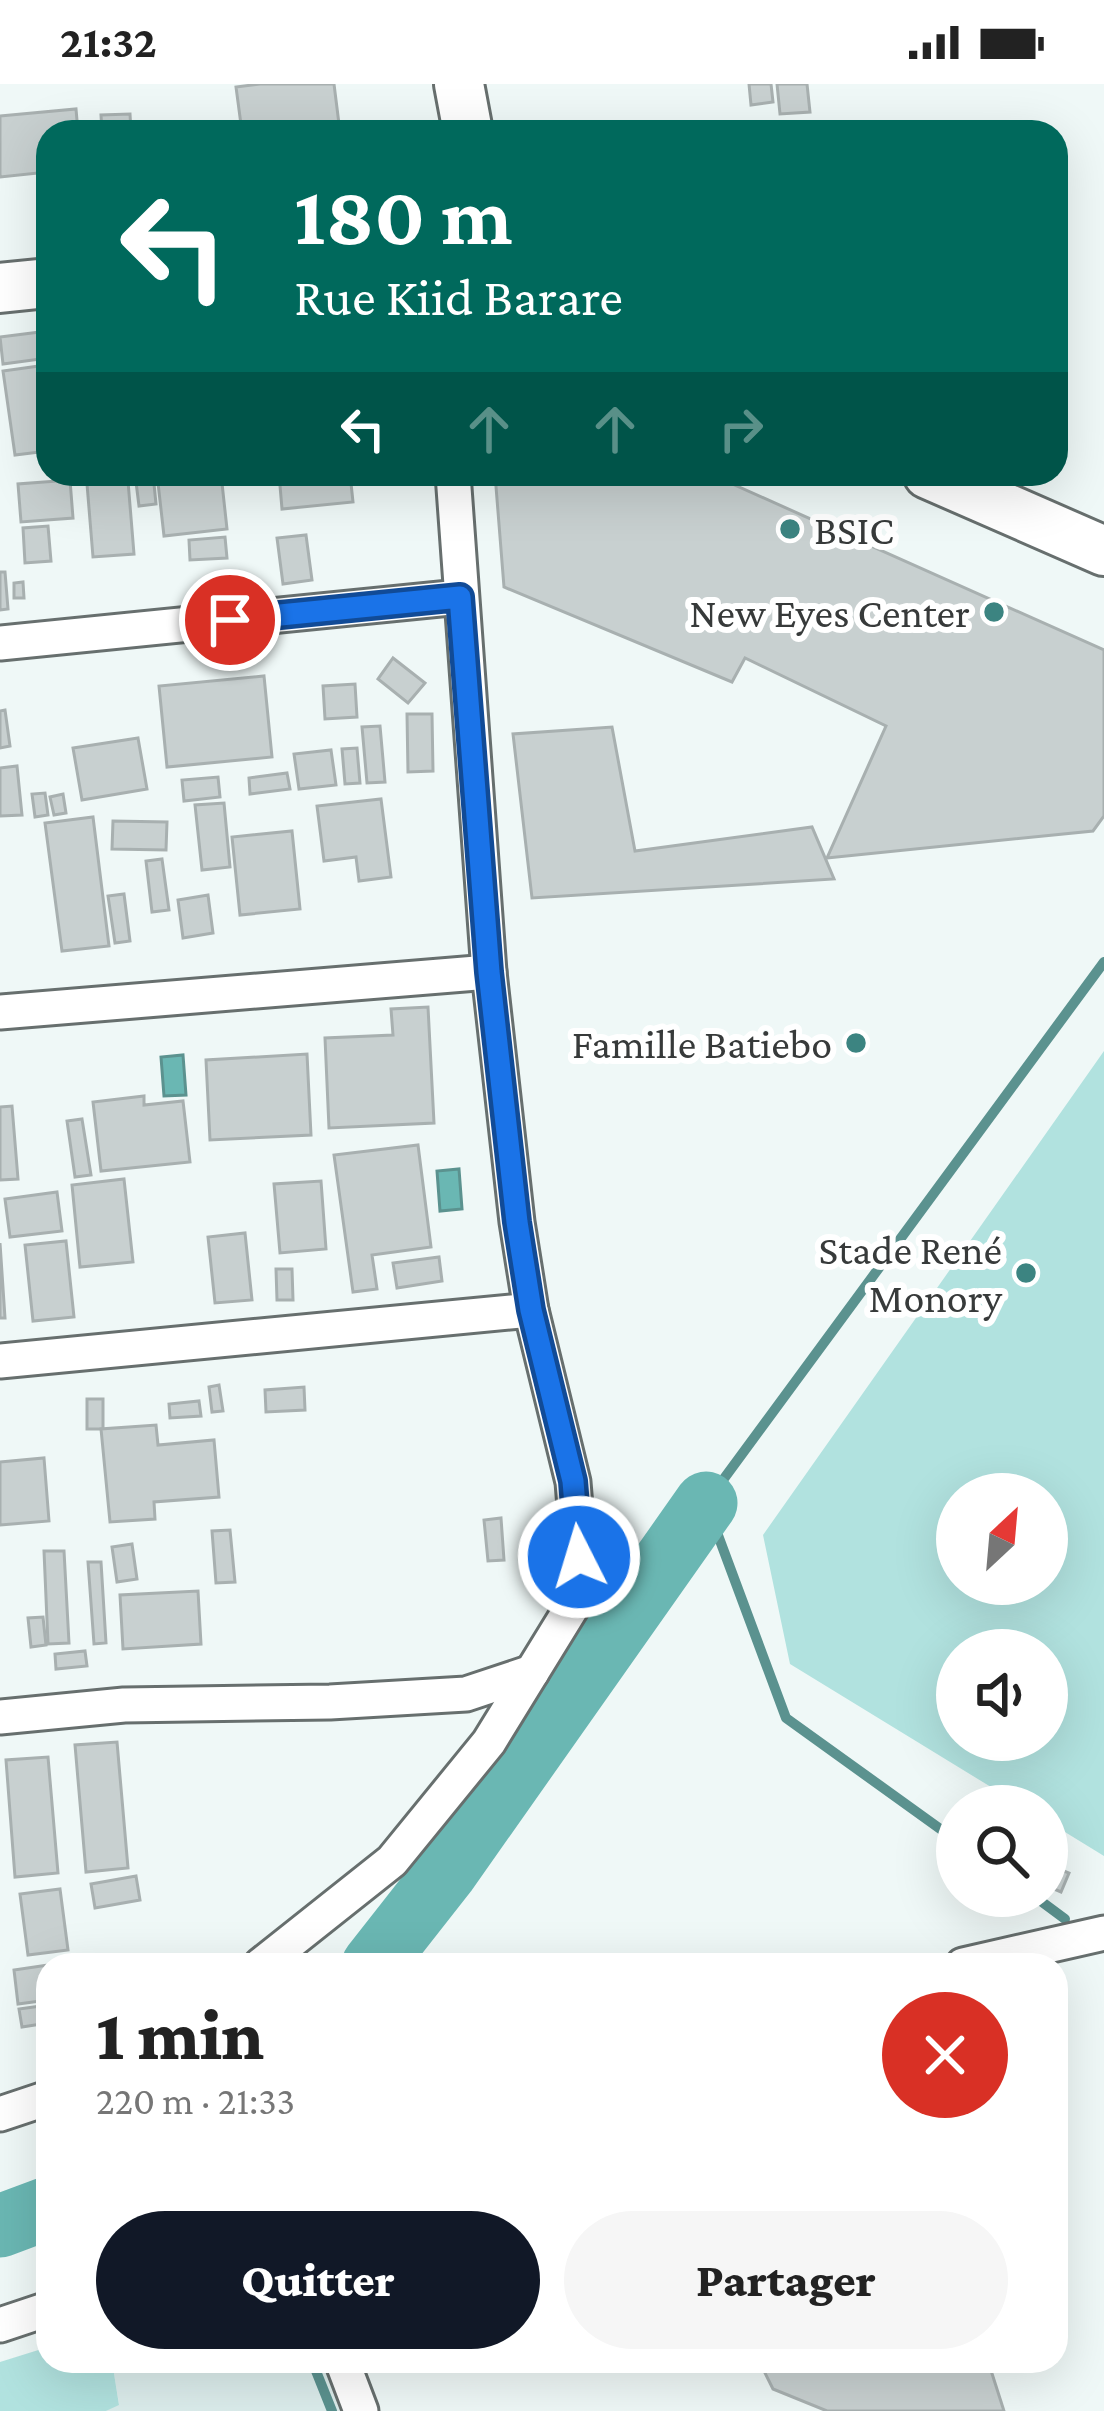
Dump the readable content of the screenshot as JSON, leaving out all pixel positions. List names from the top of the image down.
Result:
{
  "places": [
    "BSIC",
    "New Eyes Center",
    "Famille Batiebo",
    "Stade René Monory"
  ],
  "north": "top right",
  "page": {
    "status": "21:32",
    "turn": ["180 m", "Rue Kiid Barare"],
    "heading": ["1 min", "220 m · 21:33"],
    "buttons": ["Quitter", "Partager"]
  }
}
